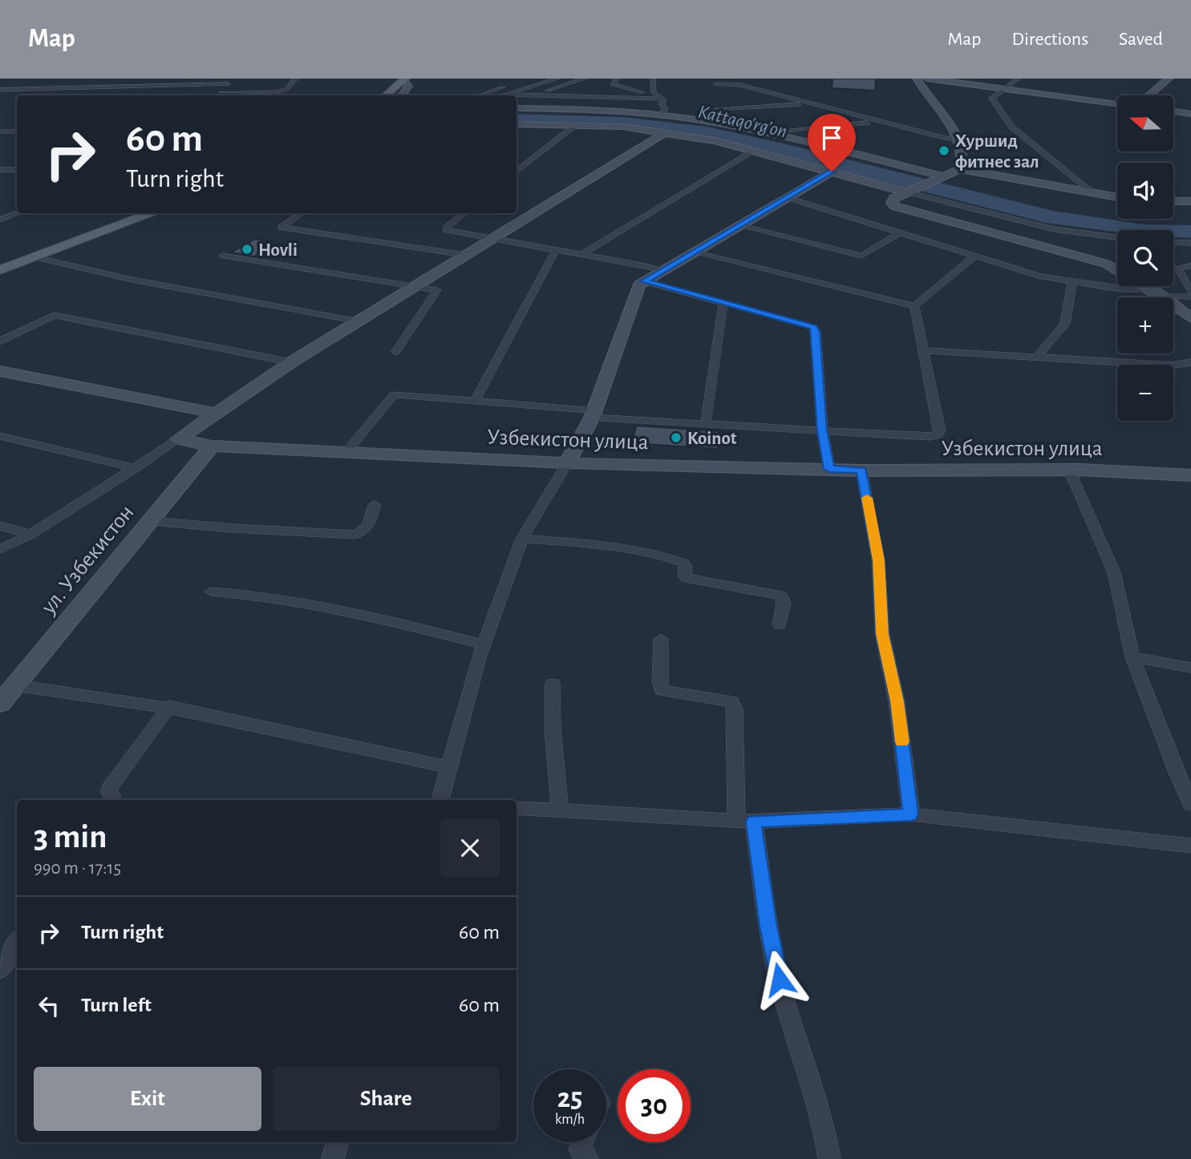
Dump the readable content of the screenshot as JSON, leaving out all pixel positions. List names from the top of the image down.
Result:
{
  "streets": {
    "street": ["Узбекистон улица", "ул. Узбекистон"]
  },
  "crossings": [
    ["Узбекистон улица", "ул. Узбекистон"]
  ],
  "water": ["Kattaqo'rg'on"],
  "places": ["Хуршид фитнес зал", "Hovli", "Koinot"],
  "north": "left",
  "page": {
    "header": "Map",
    "nav": ["Map", "Directions", "Saved"],
    "map_buttons": ["+", "−"],
    "turn": ["60 m", "Turn right"],
    "heading": ["3 min", "990 m · 17:15"],
    "list": [
      {
        "name": "Turn right",
        "value": "60 m"
      },
      {
        "name": "Turn left",
        "value": "60 m"
      }
    ],
    "buttons": ["Exit", "Share"],
    "speed": "25 km/h",
    "limit": "30"
  }
}
